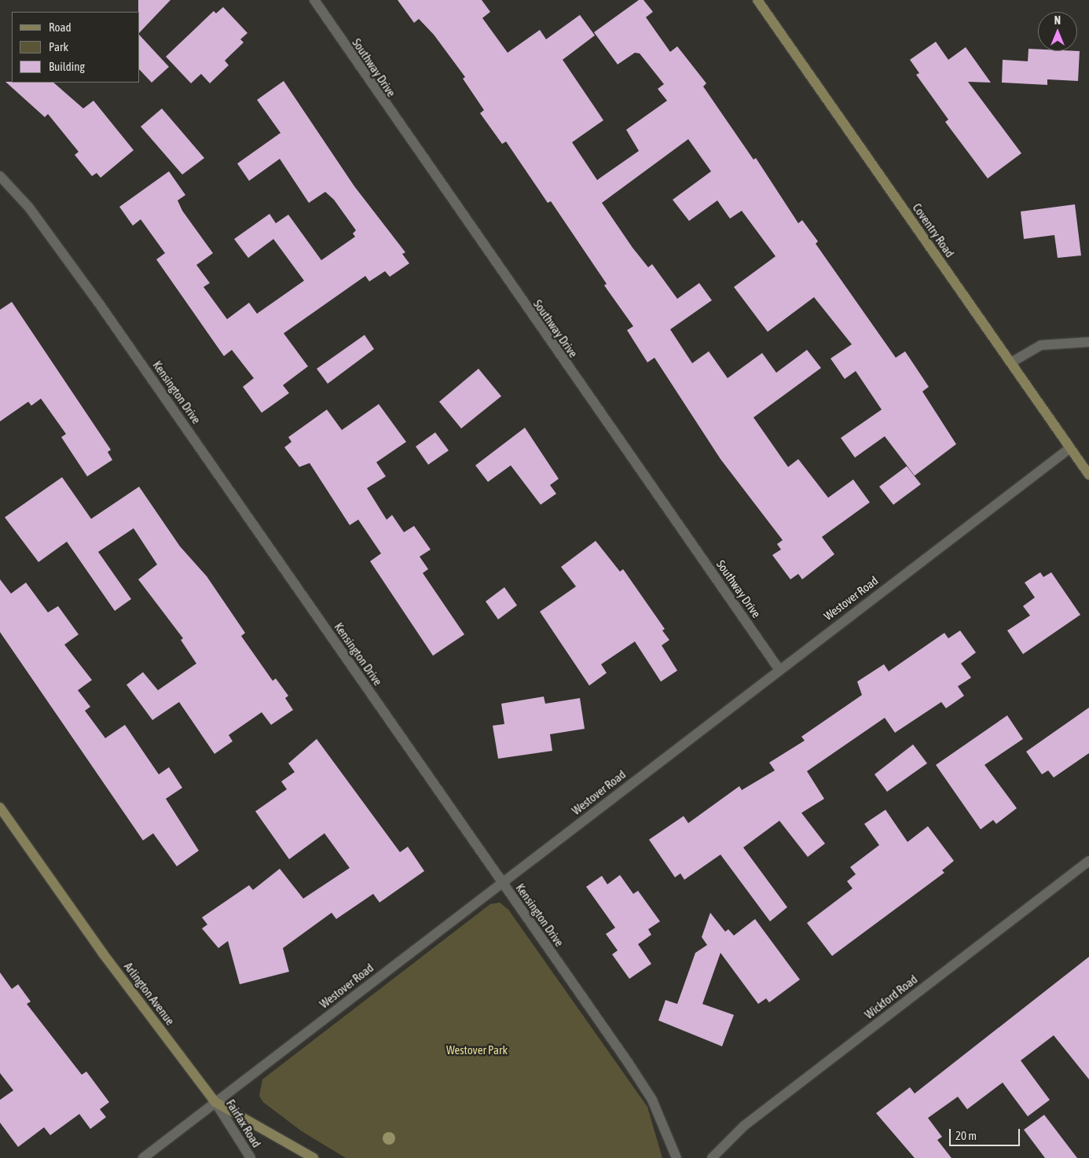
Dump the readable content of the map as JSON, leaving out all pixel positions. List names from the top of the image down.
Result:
{
  "streets": {
    "street": [
      "Southway Drive",
      "Coventry Road",
      "Kensington Drive",
      "Westover Road",
      "Arlington Avenue",
      "Wickford Road",
      "Fairfax Road"
    ]
  },
  "crossings": [
    ["Southway Drive", "Westover Road"],
    ["Coventry Road", "Westover Road"],
    ["Kensington Drive", "Westover Road"],
    ["Westover Road", "Arlington Avenue"],
    ["Westover Road", "Fairfax Road"],
    ["Arlington Avenue", "Fairfax Road"]
  ],
  "parks": ["Westover Park"],
  "legend": ["Road", "Park", "Building"],
  "scale_bar": "20 m",
  "north": "top"
}
